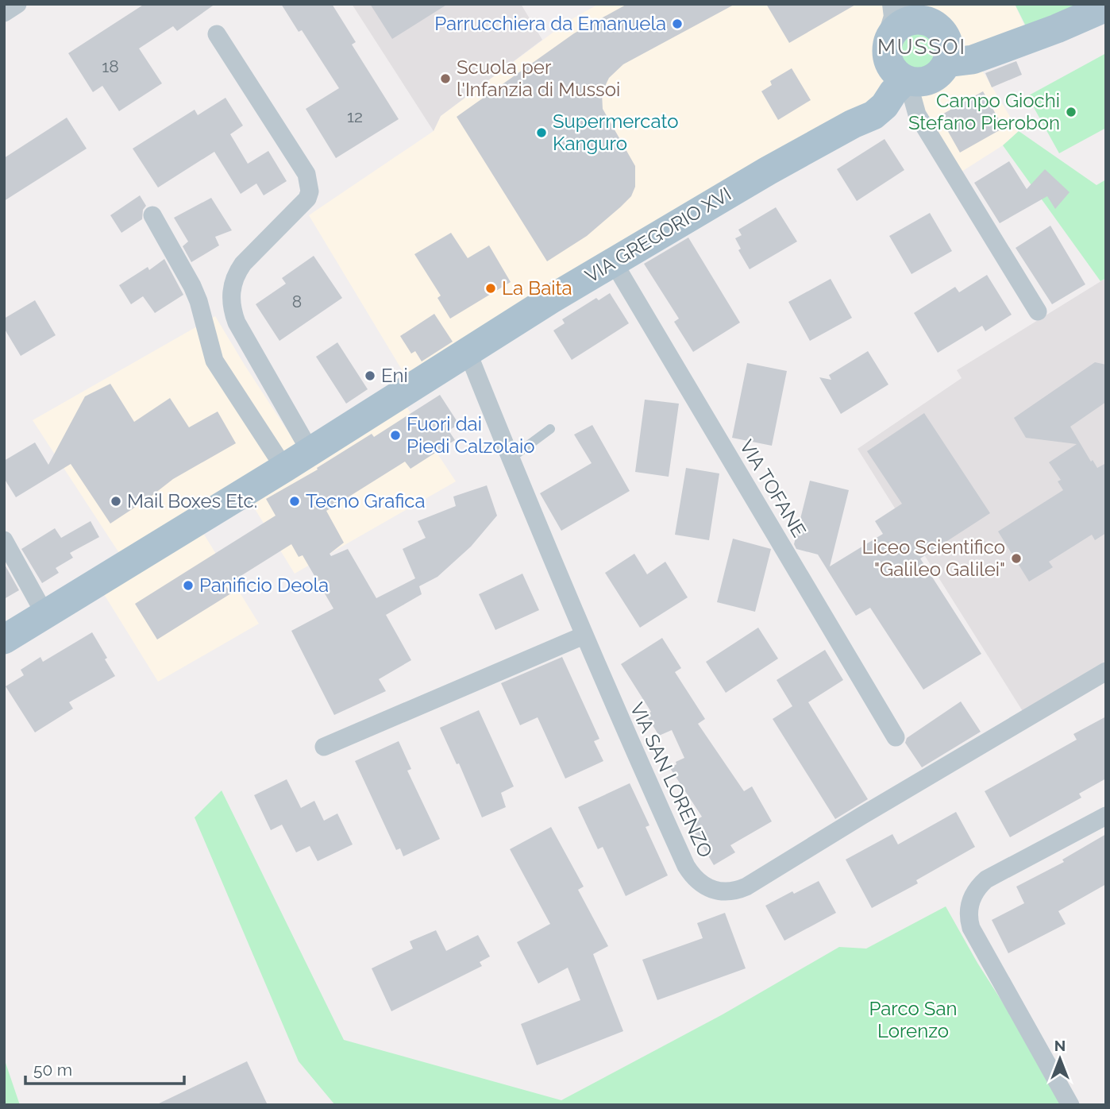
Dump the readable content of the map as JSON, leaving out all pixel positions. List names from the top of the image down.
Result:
{
  "streets": {
    "main road": ["VIA GREGORIO XVI"],
    "street": ["VIA TOFANE", "VIA SAN LORENZO"]
  },
  "crossings": [
    ["VIA GREGORIO XVI", "VIA TOFANE"],
    ["VIA GREGORIO XVI", "VIA SAN LORENZO"]
  ],
  "districts": ["MUSSOI"],
  "parks": ["Parco San Lorenzo"],
  "places": [
    "Parrucchiera da Emanuela",
    "Scuola per l'Infanzia di Mussoi",
    "Campo Giochi Stefano Pierobon",
    "Supermercato Kanguro",
    "La Baita",
    "Eni",
    "Fuori dai Piedi Calzolaio",
    "Mail Boxes Etc.",
    "Tecno Grafica",
    "Liceo Scientifico \"Galileo Galilei\"",
    "Panificio Deola"
  ],
  "house_numbers": ["18", "12", "8"],
  "scale_bar": "50 m",
  "north": "top"
}
